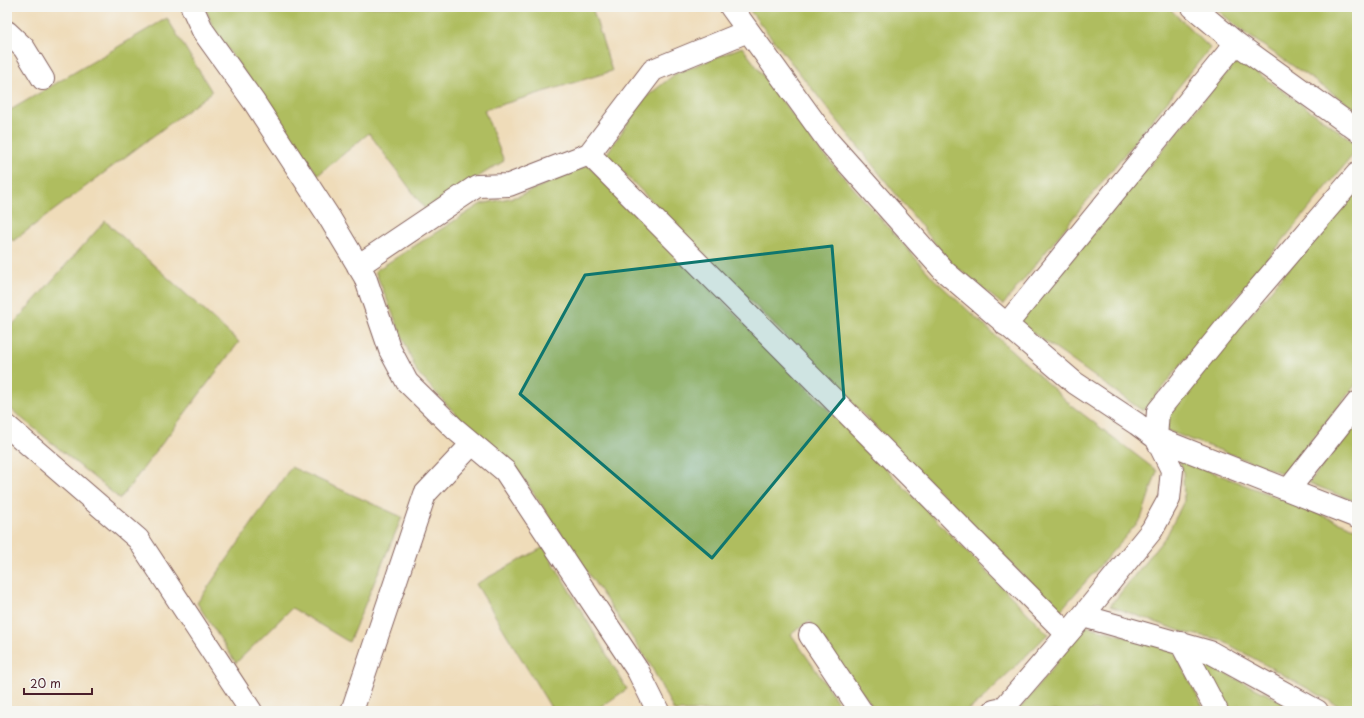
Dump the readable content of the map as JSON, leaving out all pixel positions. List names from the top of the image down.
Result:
{
  "scale_bar": "20 m"
}
